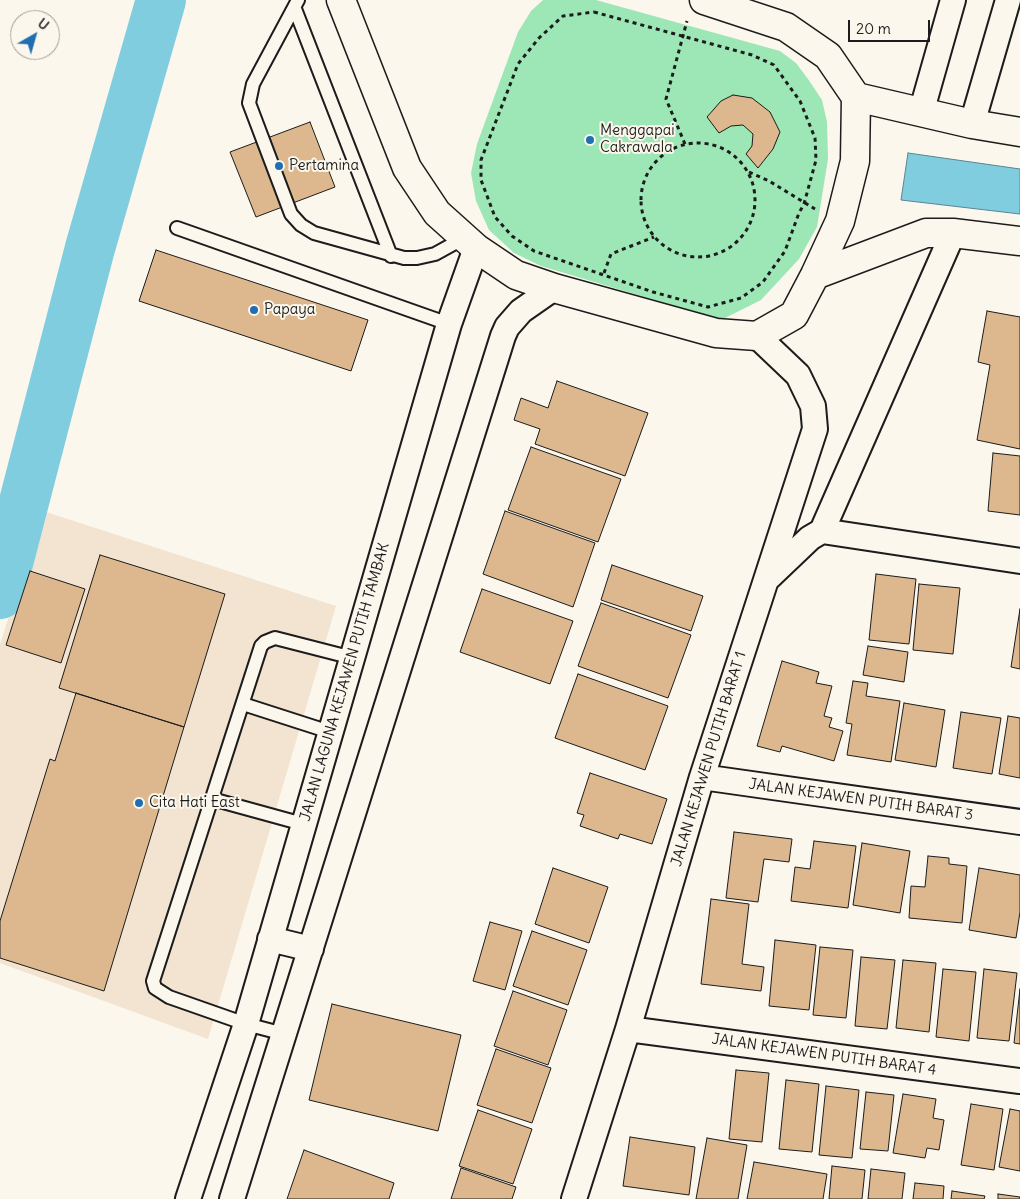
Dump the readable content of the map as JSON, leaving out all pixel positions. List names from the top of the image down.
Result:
{
  "streets": {
    "street": [
      "JALAN LAGUNA KEJAWEN PUTIH TAMBAK",
      "JALAN KEJAWEN PUTIH BARAT 1",
      "JALAN KEJAWEN PUTIH BARAT 3",
      "JALAN KEJAWEN PUTIH BARAT 4"
    ]
  },
  "crossings": [
    ["JALAN KEJAWEN PUTIH BARAT 1", "JALAN KEJAWEN PUTIH BARAT 3"],
    ["JALAN KEJAWEN PUTIH BARAT 1", "JALAN KEJAWEN PUTIH BARAT 4"]
  ],
  "places": [
    "Menggapai Cakrawala",
    "Pertamina",
    "Papaya",
    "Cita Hati East"
  ],
  "scale_bar": "20 m",
  "north": "top right"
}
